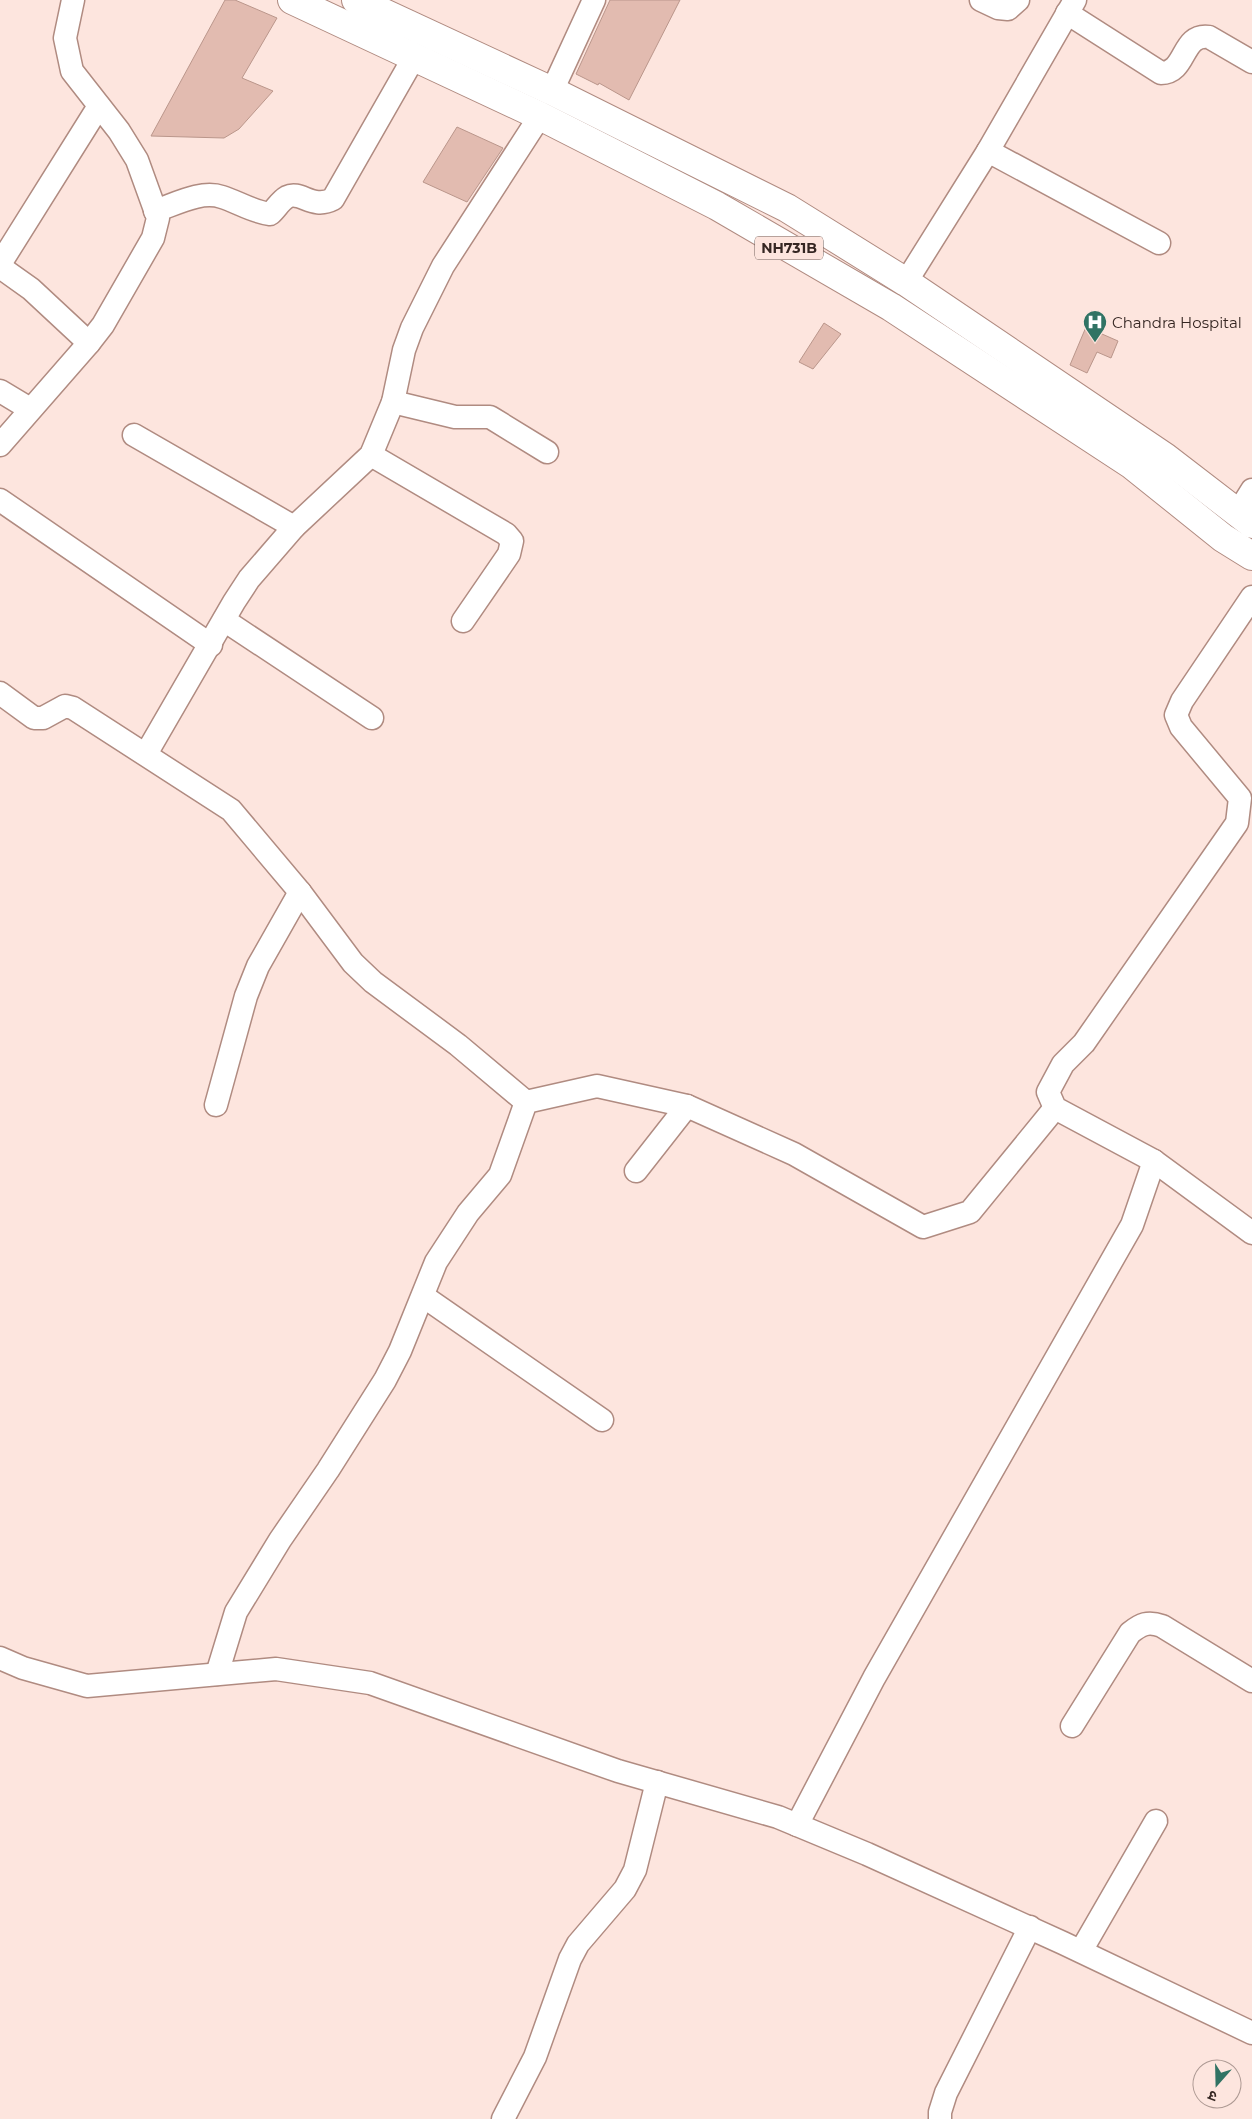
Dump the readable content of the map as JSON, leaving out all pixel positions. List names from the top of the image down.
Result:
{
  "streets": {
    "highway": ["NH731B"]
  },
  "places": {
    "hospital": ["Chandra Hospital"]
  },
  "north": "bottom"
}
